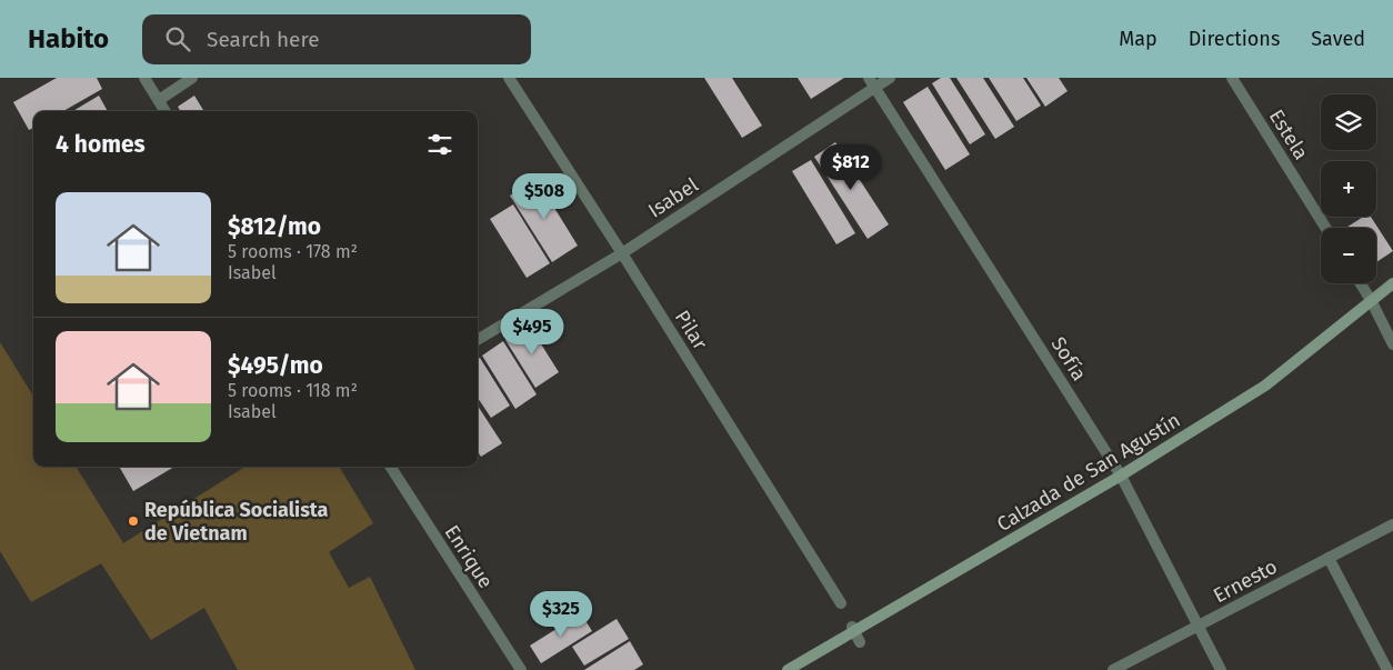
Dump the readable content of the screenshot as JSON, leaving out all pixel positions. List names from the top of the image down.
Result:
{
  "streets": {
    "main road": ["Calzada de San Agustín"],
    "street": [
      "Estela",
      "Isabel",
      "Pilar",
      "Sofía",
      "Enrique",
      "Ernesto"
    ]
  },
  "crossings": [
    ["Isabel", "Pilar"],
    ["Isabel", "Sofía"],
    ["Sofía", "Calzada de San Agustín"],
    ["Sofía", "Ernesto"]
  ],
  "places": ["República Socialista de Vietnam"],
  "page": {
    "header": "Habito",
    "search": "Search here",
    "nav": ["Map", "Directions", "Saved"],
    "map_buttons": ["+", "−"],
    "heading": "4 homes",
    "price": [
      "$812",
      "$508",
      "$495",
      "$325"
    ],
    "list": [
      {
        "name": "$812/mo",
        "note": "5 rooms · 178 m² · Isabel"
      },
      {
        "name": "$495/mo",
        "note": "5 rooms · 118 m² · Isabel"
      }
    ]
  }
}
